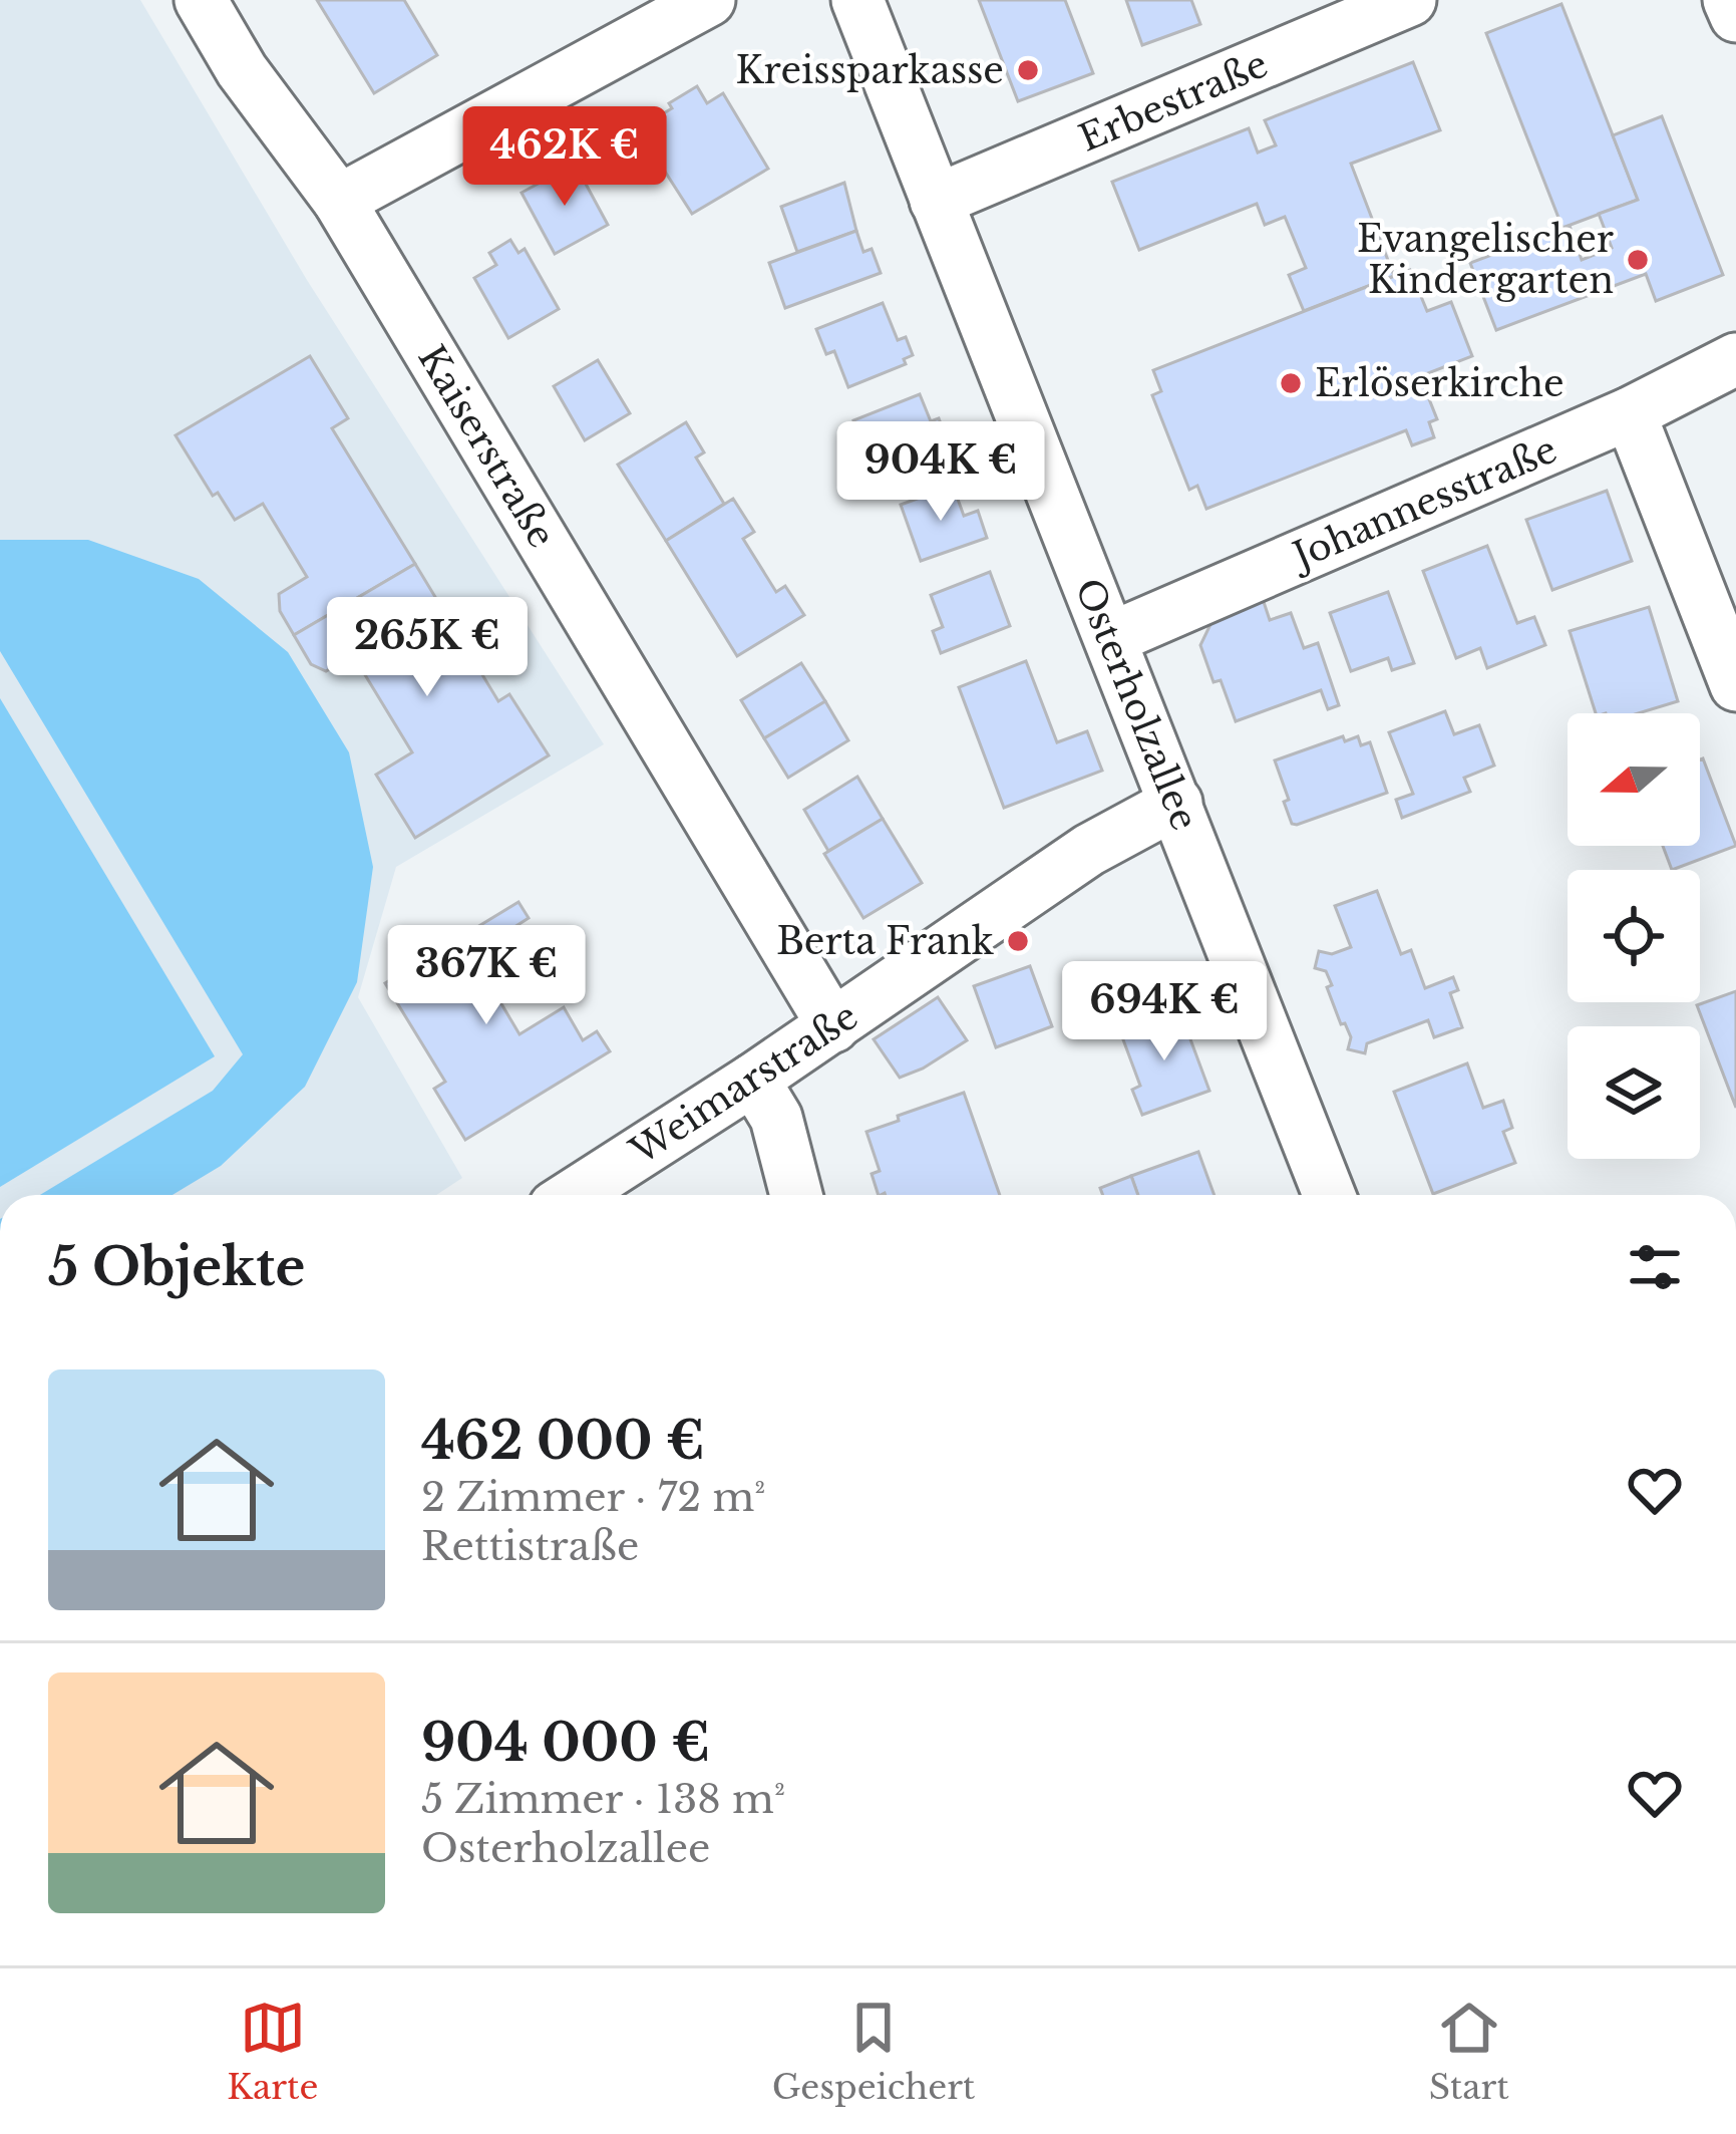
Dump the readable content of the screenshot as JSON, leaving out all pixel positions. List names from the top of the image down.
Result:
{
  "streets": {
    "street": [
      "Erbestraße",
      "Kaiserstraße",
      "Johannesstraße",
      "Osterholzallee",
      "Weimarstraße"
    ]
  },
  "crossings": [
    ["Erbestraße", "Osterholzallee"],
    ["Kaiserstraße", "Weimarstraße"],
    ["Johannesstraße", "Osterholzallee"],
    ["Osterholzallee", "Weimarstraße"]
  ],
  "places": [
    "Kreissparkasse",
    "Evangelischer Kindergarten",
    "Erlöserkirche",
    "Berta Frank"
  ],
  "north": "left",
  "page": {
    "price": [
      "462K €",
      "904K €",
      "265K €",
      "367K €",
      "694K €"
    ],
    "heading": "5 Objekte",
    "list": [
      {
        "name": "462 000 €",
        "note": "2 Zimmer · 72 m² · Rettistraße"
      },
      {
        "name": "904 000 €",
        "note": "5 Zimmer · 138 m² · Osterholzallee"
      }
    ],
    "tabs": ["Karte", "Gespeichert", "Start"]
  }
}
